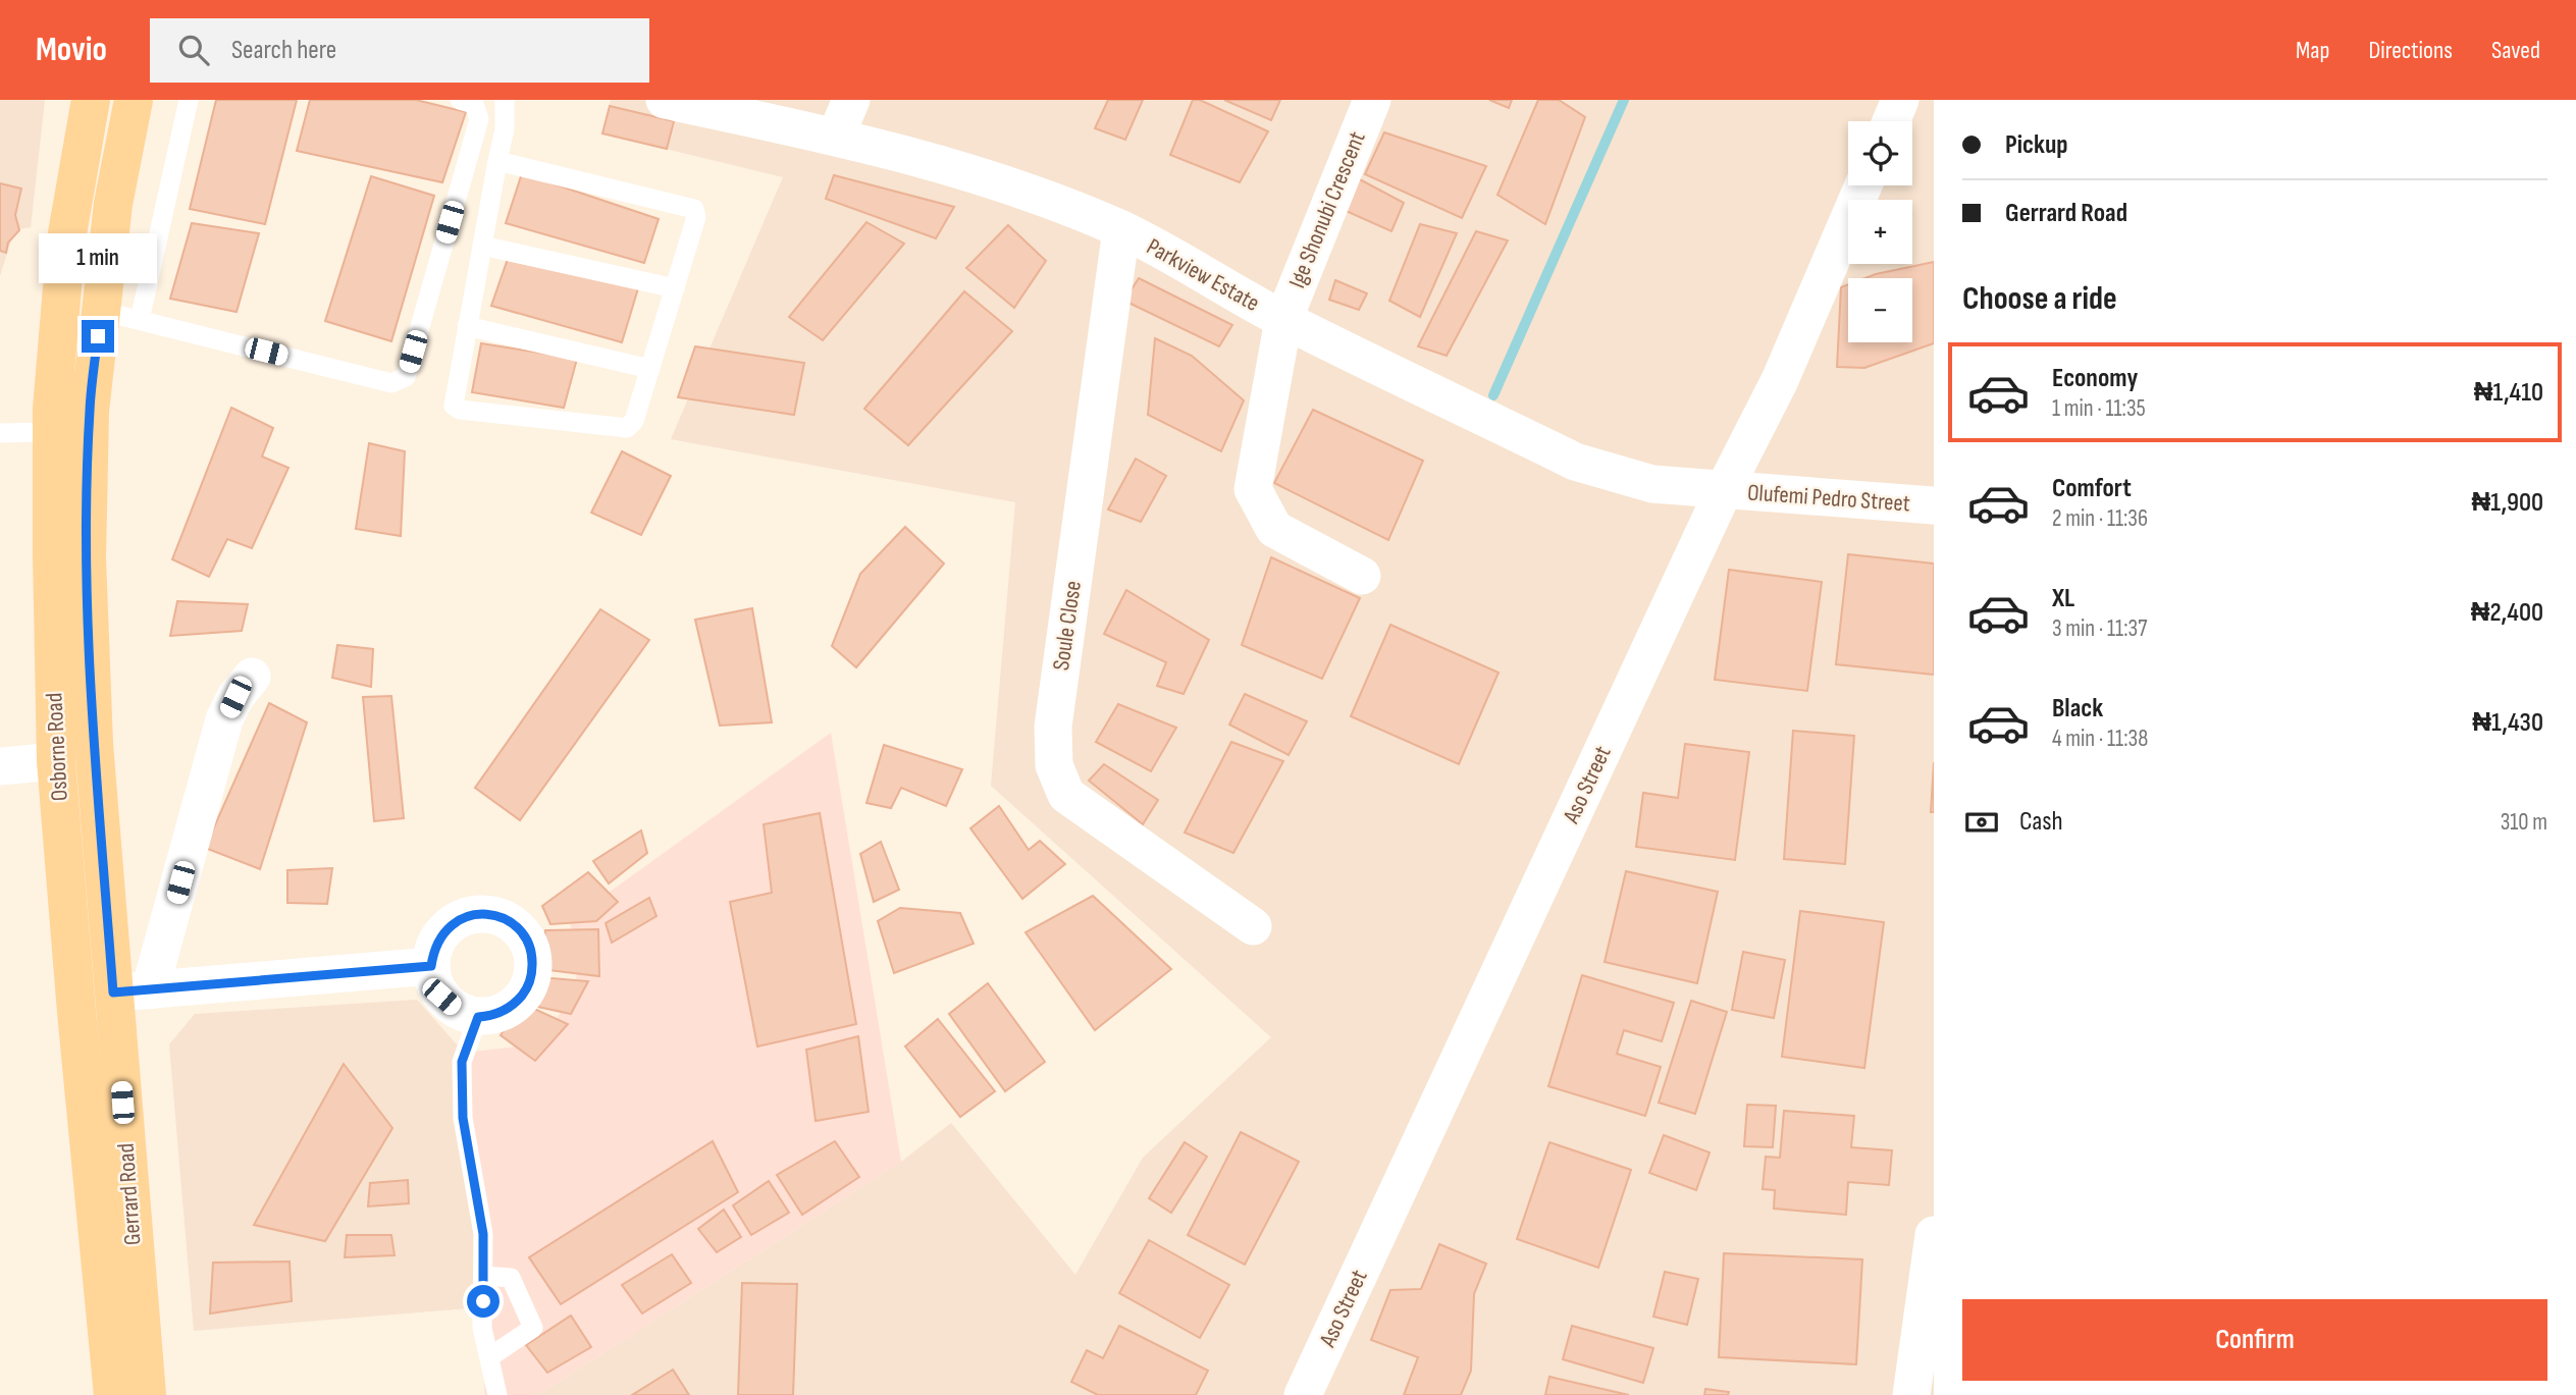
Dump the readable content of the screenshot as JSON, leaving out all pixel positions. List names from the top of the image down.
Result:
{
  "streets": {
    "main road": ["Osborne Road", "Gerrard Road"],
    "street": [
      "Ige Shonubi Crescent",
      "Parkview Estate",
      "Olufemi Pedro Street",
      "Soule Close",
      "Aso Street"
    ]
  },
  "crossings": [
    ["Ige Shonubi Crescent", "Parkview Estate"],
    ["Parkview Estate", "Olufemi Pedro Street"],
    ["Parkview Estate", "Soule Close"],
    ["Parkview Estate", "Aso Street"],
    ["Olufemi Pedro Street", "Aso Street"]
  ],
  "page": {
    "header": "Movio",
    "search": "Search here",
    "nav": ["Map", "Directions", "Saved"],
    "banner": ["Pickup", "Gerrard Road"],
    "map_buttons": ["+", "−"],
    "bubble": "1 min",
    "heading": "Choose a ride",
    "list": [
      {
        "name": "Economy",
        "note": "1 min · 11:35",
        "value": "₦1,410"
      },
      {
        "name": "Comfort",
        "note": "2 min · 11:36",
        "value": "₦1,900"
      },
      {
        "name": "XL",
        "note": "3 min · 11:37",
        "value": "₦2,400"
      },
      {
        "name": "Black",
        "note": "4 min · 11:38",
        "value": "₦1,430"
      }
    ],
    "pay": ["Cash", "310 m"],
    "buttons": "Confirm"
  }
}
